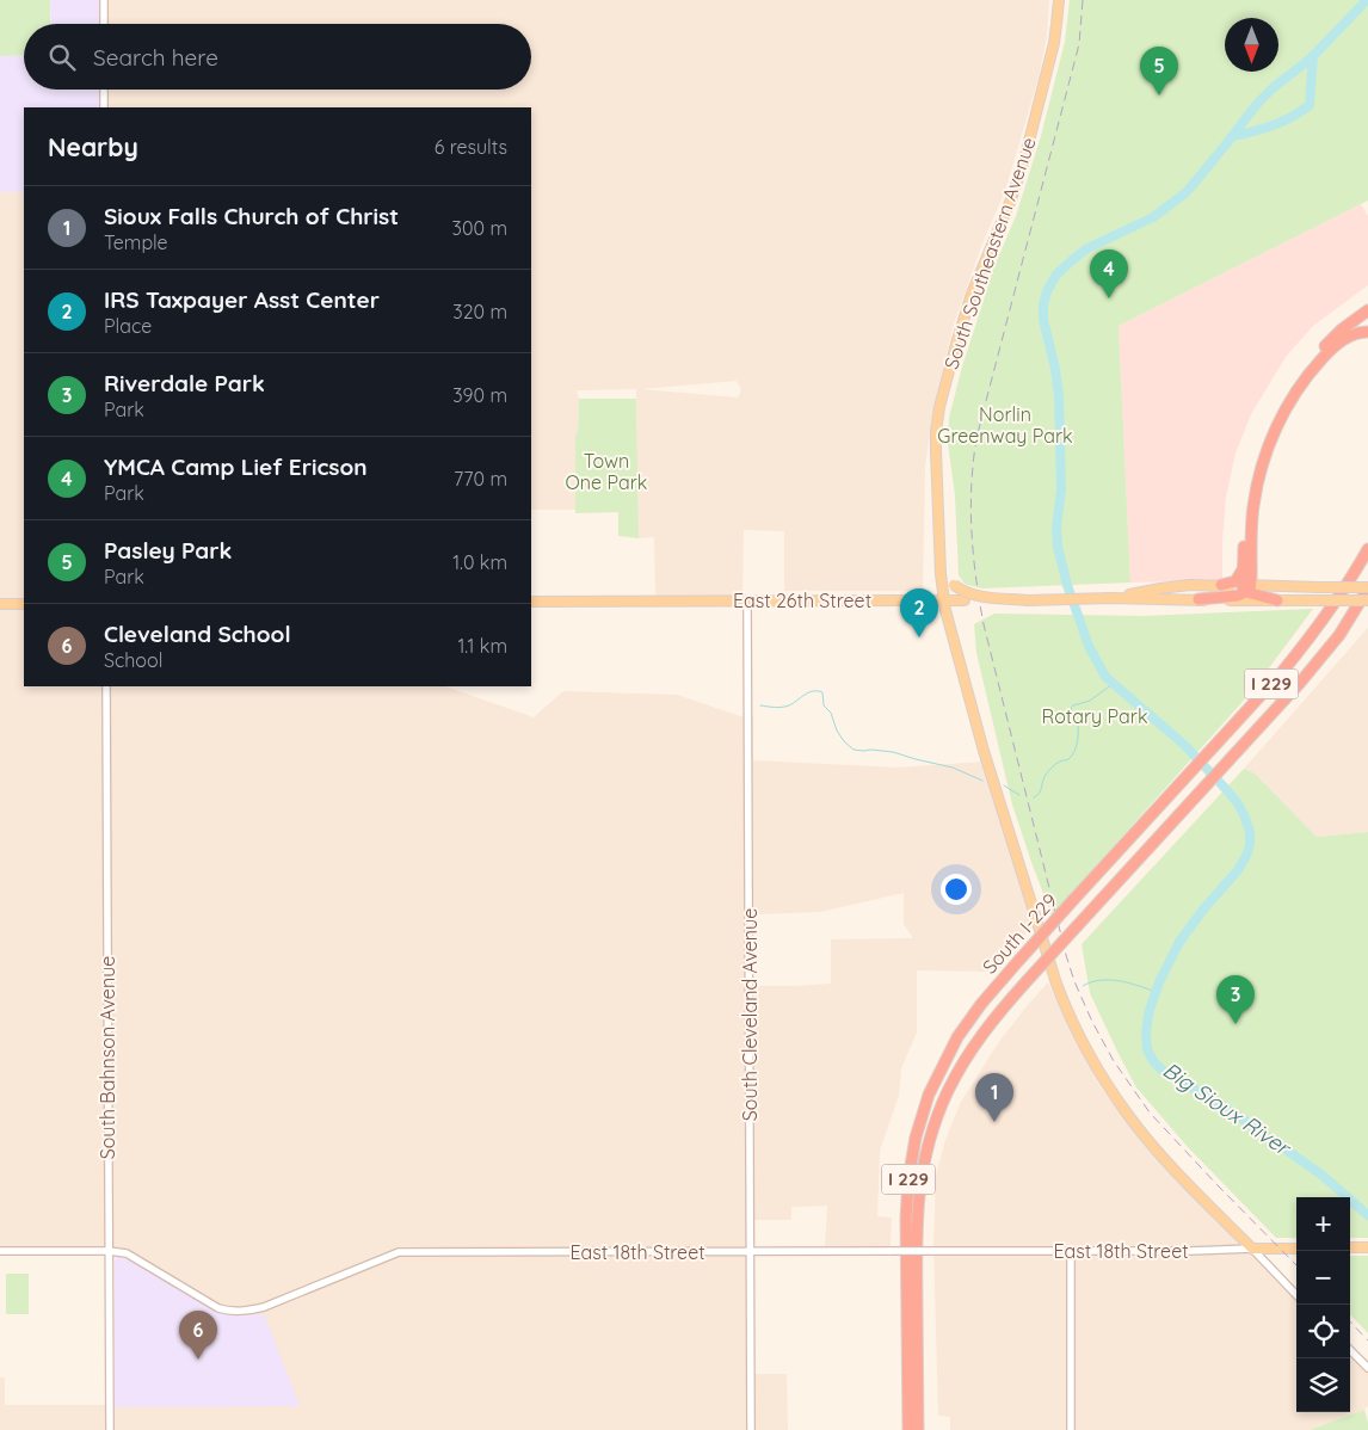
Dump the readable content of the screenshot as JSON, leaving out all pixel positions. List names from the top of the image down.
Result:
{
  "streets": {
    "highway": ["I 229", "South I-229"],
    "main road": ["South Southeastern Avenue", "East 26th Street", "East 18th Street"],
    "street": ["South Cleveland Avenue", "South Bahnson Avenue"]
  },
  "crossings": [
    ["South Southeastern Avenue", "East 26th Street"],
    ["South Southeastern Avenue", "East 18th Street"],
    ["East 26th Street", "South I-229"],
    ["East 26th Street", "South Cleveland Avenue"],
    ["South Cleveland Avenue", "East 18th Street"],
    ["South Bahnson Avenue", "East 18th Street"]
  ],
  "water": ["Big Sioux River"],
  "parks": ["Norlin Greenway Park", "Town One Park", "Rotary Park"],
  "north": "bottom",
  "page": {
    "search": "Search here",
    "pins": [
      "5",
      "4",
      "2",
      "3",
      "1",
      "6"
    ],
    "heading": ["Nearby", "6 results"],
    "list": [
      {
        "mark": "1",
        "name": "Sioux Falls Church of Christ",
        "note": "Temple",
        "value": "300 m"
      },
      {
        "mark": "2",
        "name": "IRS Taxpayer Asst Center",
        "note": "Place",
        "value": "320 m"
      },
      {
        "mark": "3",
        "name": "Riverdale Park",
        "note": "Park",
        "value": "390 m"
      },
      {
        "mark": "4",
        "name": "YMCA Camp Lief Ericson",
        "note": "Park",
        "value": "770 m"
      },
      {
        "mark": "5",
        "name": "Pasley Park",
        "note": "Park",
        "value": "1.0 km"
      },
      {
        "mark": "6",
        "name": "Cleveland School",
        "note": "School",
        "value": "1.1 km"
      }
    ],
    "map_buttons": ["+", "−"]
  }
}
